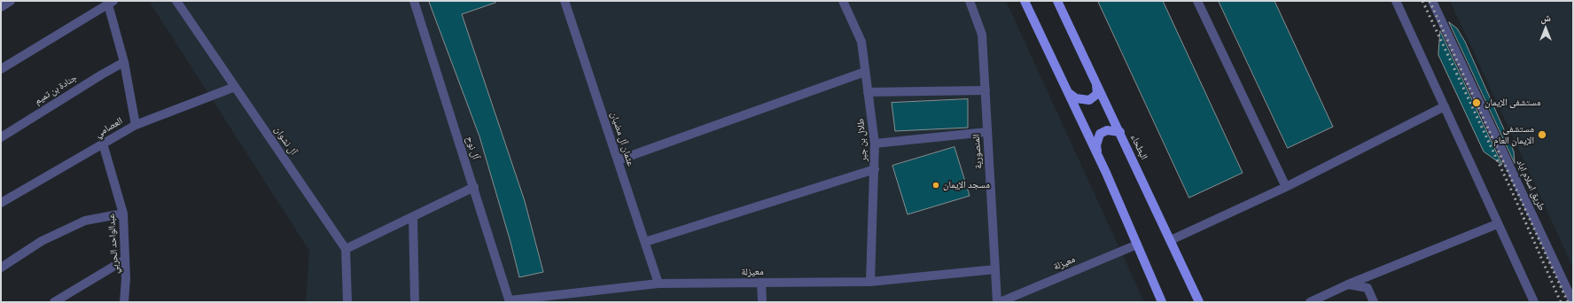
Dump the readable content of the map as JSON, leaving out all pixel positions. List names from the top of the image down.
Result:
{
  "streets": {
    "main road": ["البطحاء"],
    "street": [
      "جنادة بن تميم",
      "العصامي",
      "عثمان آل مضيان",
      "طلال بن جبر",
      "آل نشوان",
      "آل نوح",
      "المنصورية",
      "طريق اسلام اباد",
      "عبدالواحد الحربي",
      "معيزلة"
    ]
  },
  "crossings": [
    ["العصامي", "آل نشوان"],
    ["العصامي", "عبدالواحد الحربي"],
    ["عثمان آل مضيان", "معيزلة"],
    ["طلال بن جبر", "معيزلة"],
    ["آل نوح", "معيزلة"],
    ["المنصورية", "معيزلة"]
  ],
  "places": ["مستشفى الإيمان", "مستشفى الإيمان العام", "مسجد الإيمان"],
  "north": "top"
}
